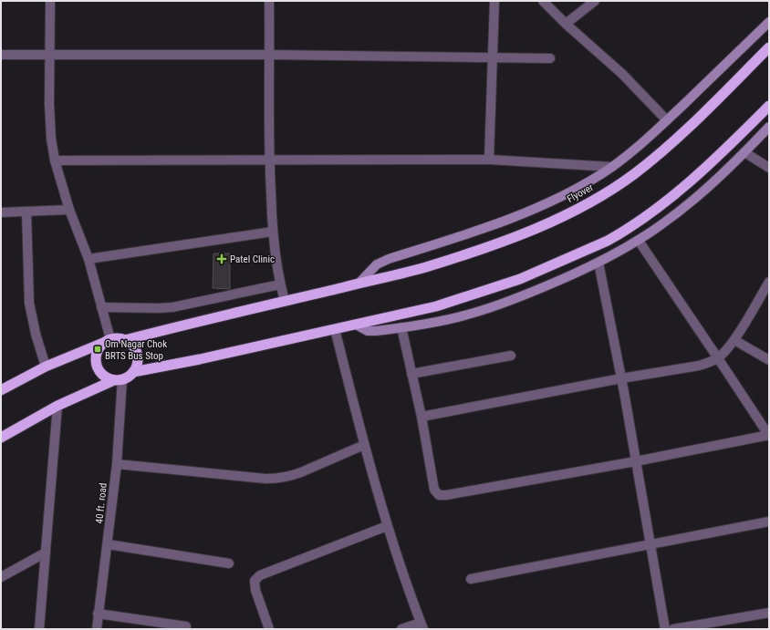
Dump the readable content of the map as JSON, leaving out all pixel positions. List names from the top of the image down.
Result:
{
  "streets": {
    "highway": ["Flyover"],
    "street": ["40 ft. road"]
  },
  "crossings": [
    ["Flyover", "40 ft. road"]
  ],
  "places": {
    "health": ["Patel Clinic"],
    "transit": ["Om Nagar Chok BRTS Bus Stop"]
  }
}
